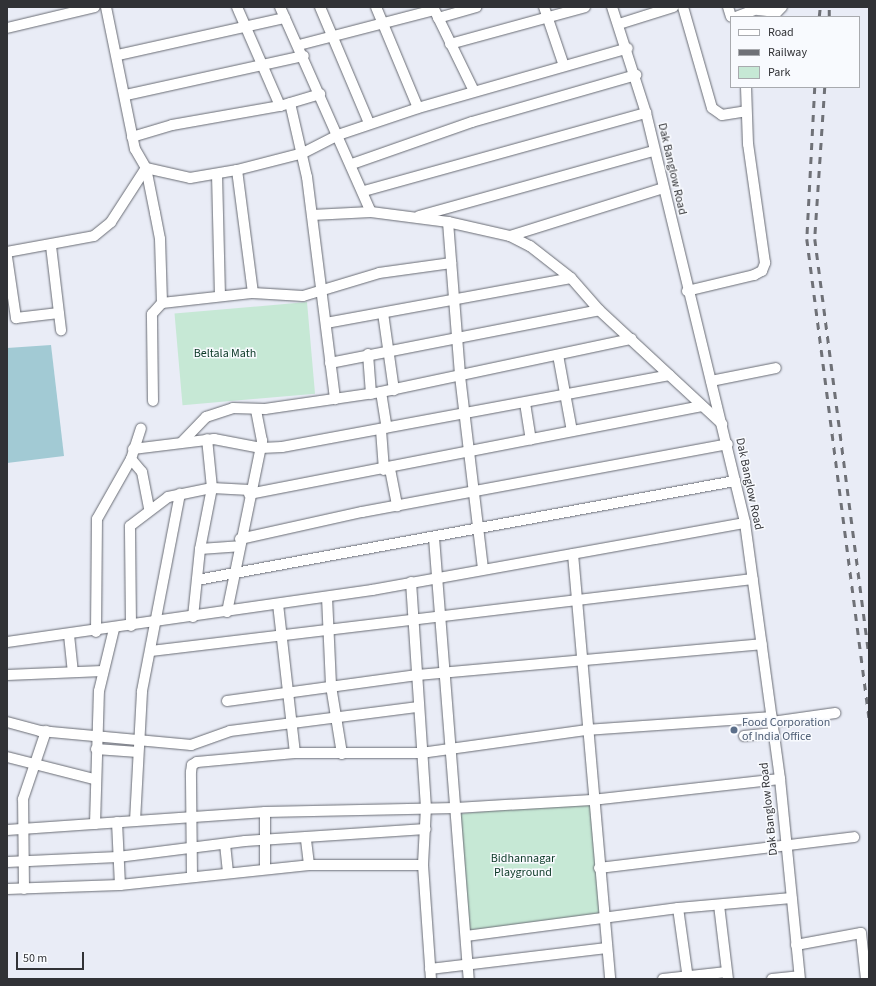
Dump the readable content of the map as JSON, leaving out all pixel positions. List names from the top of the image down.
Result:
{
  "streets": {
    "street": ["Dak Banglow Road"]
  },
  "parks": ["Beltala Math", "Bidhannagar Playground"],
  "places": ["Food Corporation of India Office"],
  "legend": ["Road", "Railway", "Park"],
  "scale_bar": "50 m"
}
